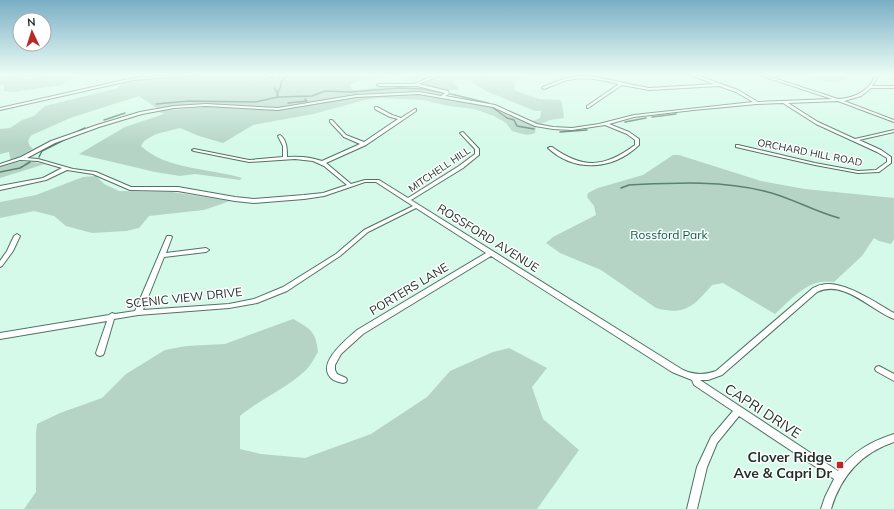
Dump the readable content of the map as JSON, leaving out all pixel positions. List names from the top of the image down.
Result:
{
  "streets": {
    "street": [
      "ORCHARD HILL ROAD",
      "MITCHELL HILL",
      "ROSSFORD AVENUE",
      "PORTERS LANE",
      "SCENIC VIEW DRIVE",
      "CAPRI DRIVE"
    ]
  },
  "crossings": [
    ["MITCHELL HILL", "ROSSFORD AVENUE"],
    ["ROSSFORD AVENUE", "PORTERS LANE"],
    ["ROSSFORD AVENUE", "SCENIC VIEW DRIVE"],
    ["ROSSFORD AVENUE", "CAPRI DRIVE"]
  ],
  "parks": ["Rossford Park"],
  "places": {
    "transit": ["Clover Ridge Ave & Capri Dr"]
  },
  "north": "top"
}
